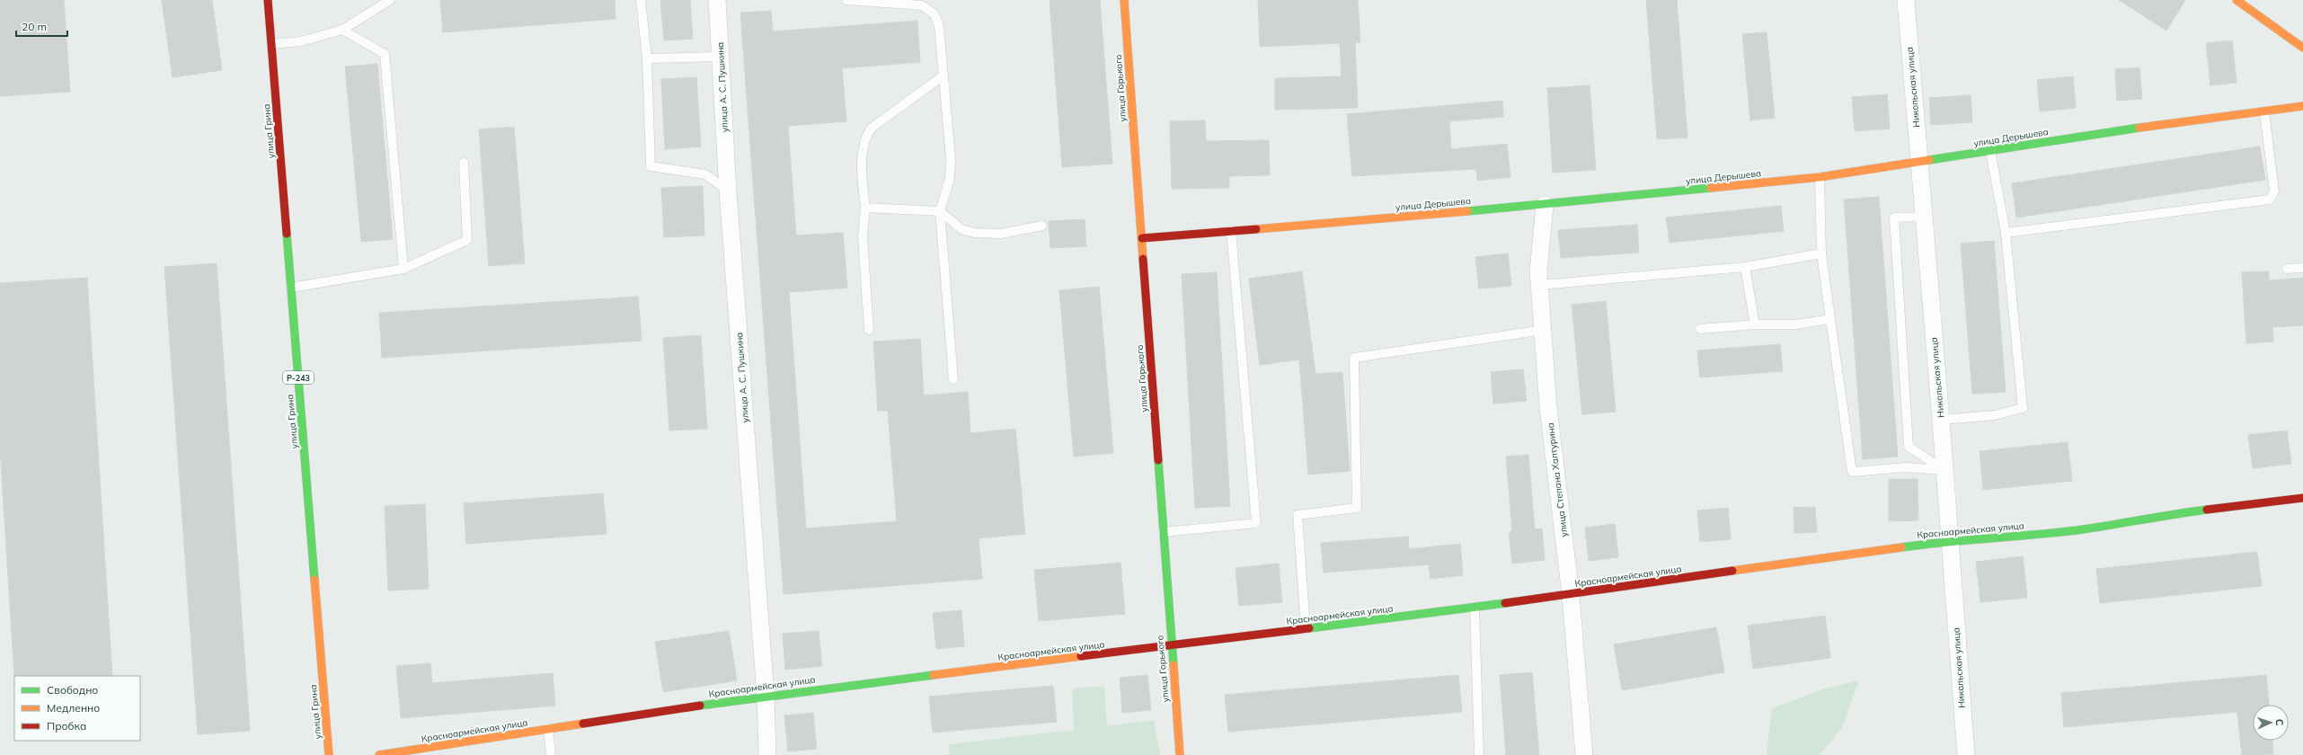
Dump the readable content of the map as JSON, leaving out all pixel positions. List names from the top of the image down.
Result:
{
  "streets": {
    "main road": [
      "улица Горького",
      "улица Грина",
      "улица Дерышева",
      "Р-243",
      "Красноармейская улица"
    ],
    "street": ["улица А. С. Пушкина", "Никольская улица", "улица Степана Халтурина"]
  },
  "crossings": [
    ["улица А. С. Пушкина", "Красноармейская улица"],
    ["Никольская улица", "улица Дерышева"],
    ["Никольская улица", "Красноармейская улица"],
    ["улица Горького", "улица Дерышева"],
    ["улица Горького", "Красноармейская улица"],
    ["улица Дерышева", "улица Степана Халтурина"],
    ["улица Степана Халтурина", "Красноармейская улица"]
  ],
  "legend": ["Свободно", "Медленно", "Пробка"],
  "scale_bar": "20 m",
  "north": "right"
}
